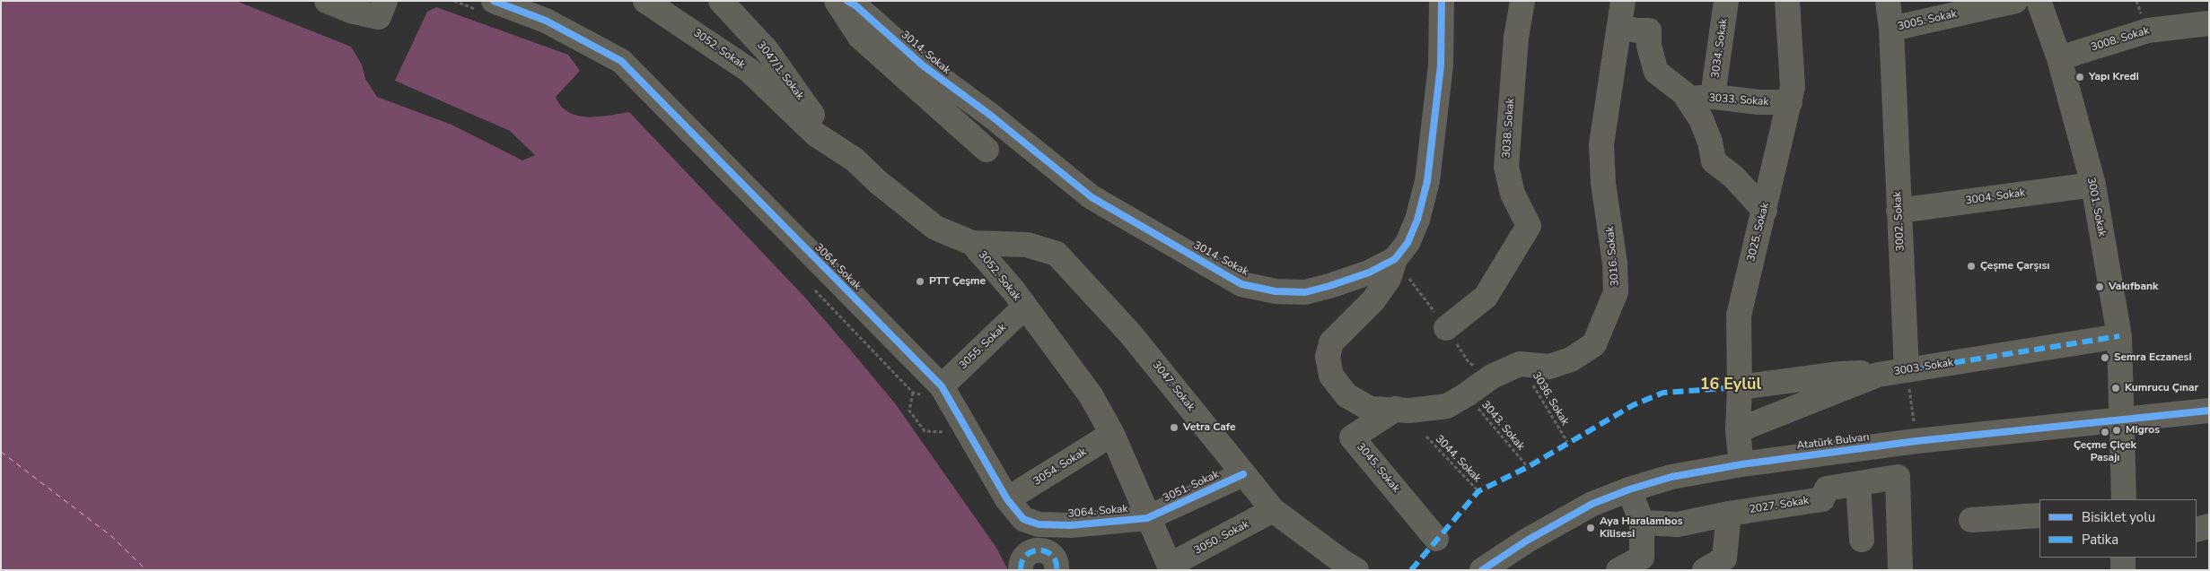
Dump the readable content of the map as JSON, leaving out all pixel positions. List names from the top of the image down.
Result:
{
  "streets": {
    "street": [
      "3005. Sokak",
      "3008. Sokak",
      "3034. Sokak",
      "3052. Sokak",
      "3014. Sokak",
      "3047/1. Sokak",
      "3033. Sokak",
      "3038. Sokak",
      "3004. Sokak",
      "3001. Sokak",
      "3002. Sokak",
      "3025. Sokak",
      "3016. Sokak",
      "3064. Sokak",
      "3055. Sokak",
      "3003. Sokak",
      "3047. Sokak",
      "Atatürk Bulvarı",
      "3054. Sokak",
      "3045. Sokak",
      "3051. Sokak",
      "2027. Sokak",
      "3050. Sokak"
    ],
    "path": ["3036. Sokak", "3043. Sokak", "3044. Sokak"]
  },
  "crossings": [
    ["3005. Sokak", "3002. Sokak"],
    ["3008. Sokak", "3001. Sokak"],
    ["3034. Sokak", "3033. Sokak"],
    ["3052. Sokak", "3047/1. Sokak"],
    ["3052. Sokak", "3064. Sokak"],
    ["3052. Sokak", "3055. Sokak"],
    ["3052. Sokak", "3047. Sokak"],
    ["3052. Sokak", "3054. Sokak"],
    ["3052. Sokak", "3051. Sokak"],
    ["3052. Sokak", "3050. Sokak"],
    ["3014. Sokak", "3016. Sokak"],
    ["3033. Sokak", "3025. Sokak"],
    ["3004. Sokak", "3001. Sokak"],
    ["3004. Sokak", "3002. Sokak"],
    ["3001. Sokak", "3003. Sokak"],
    ["3001. Sokak", "Atatürk Bulvarı"],
    ["3002. Sokak", "3003. Sokak"],
    ["3025. Sokak", "3003. Sokak"],
    ["3025. Sokak", "Atatürk Bulvarı"],
    ["3016. Sokak", "3036. Sokak"],
    ["3016. Sokak", "3043. Sokak"],
    ["3016. Sokak", "3045. Sokak"],
    ["3064. Sokak", "3055. Sokak"],
    ["3064. Sokak", "3054. Sokak"],
    ["3064. Sokak", "3051. Sokak"],
    ["3047. Sokak", "3051. Sokak"],
    ["3047. Sokak", "3050. Sokak"]
  ],
  "districts": ["16 Eylül"],
  "places": [
    "Yapı Kredi",
    "Çeșme Çarșısı",
    "PTT Çeşme",
    "Vakıfbank",
    "Semra Eczanesi",
    "Kumrucu Çınar",
    "Vetra Cafe",
    "Migros",
    "Çeçme Çiçek Pasajı",
    "Aya Haralambos Kilisesi"
  ],
  "legend": ["Bisiklet yolu", "Patika"]
}
